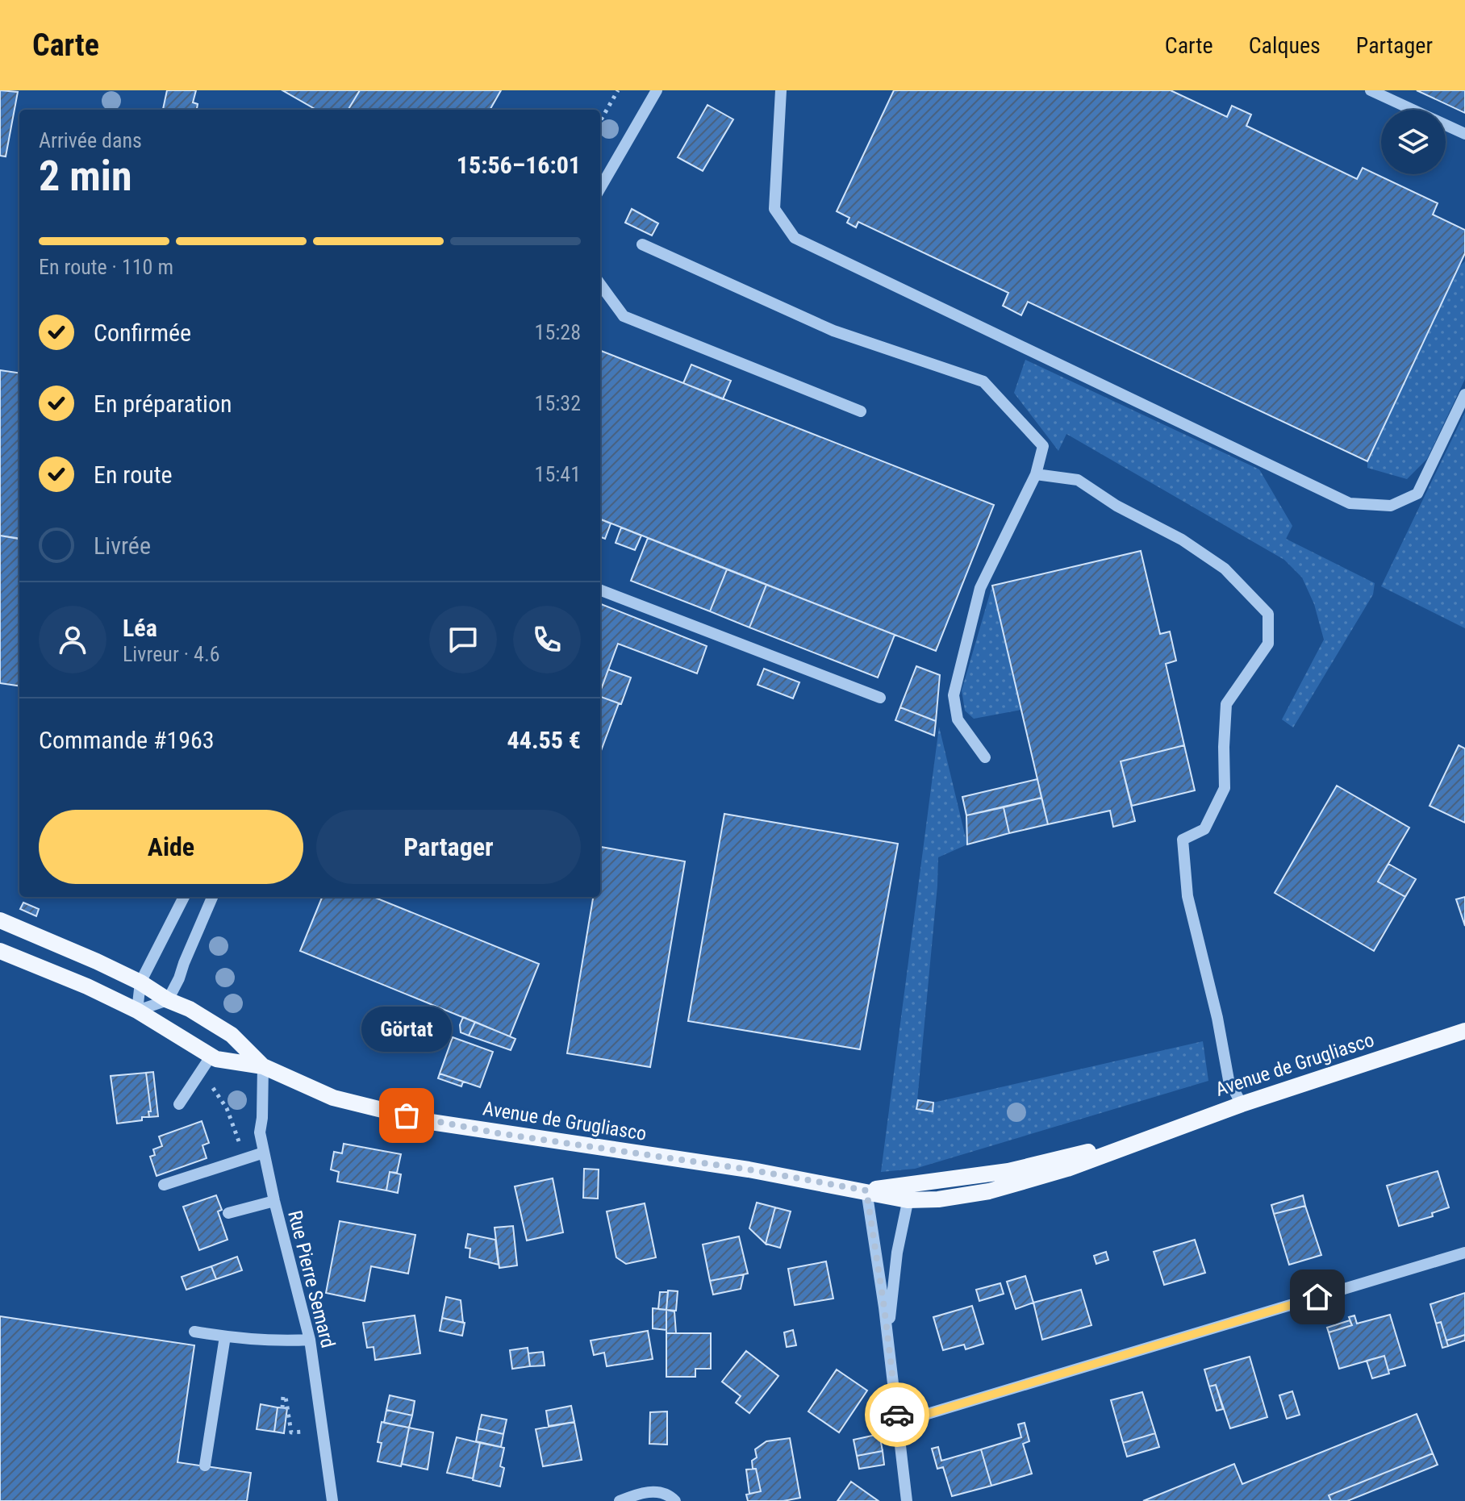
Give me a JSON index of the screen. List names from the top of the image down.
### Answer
{
  "streets": {
    "main road": ["Avenue de Grugliasco"],
    "street": ["Rue Pierre Semard"]
  },
  "crossings": [
    ["Avenue de Grugliasco", "Rue Pierre Semard"]
  ],
  "places": ["Görtat"],
  "page": {
    "header": "Carte",
    "nav": ["Carte", "Calques", "Partager"],
    "heading": ["2 min", "Arrivée dans", "15:56–16:01"],
    "panel": [
      "Léa",
      "Livreur · 4.6",
      "Commande #1963",
      "44.55 €"
    ],
    "bar": "En route · 110 m",
    "list": [
      ["Confirmée", "15:28"],
      ["En préparation", "15:32"],
      ["En route", "15:41"],
      "Livrée"
    ],
    "buttons": ["Aide", "Partager"],
    "bubble": "Görtat"
  }
}
